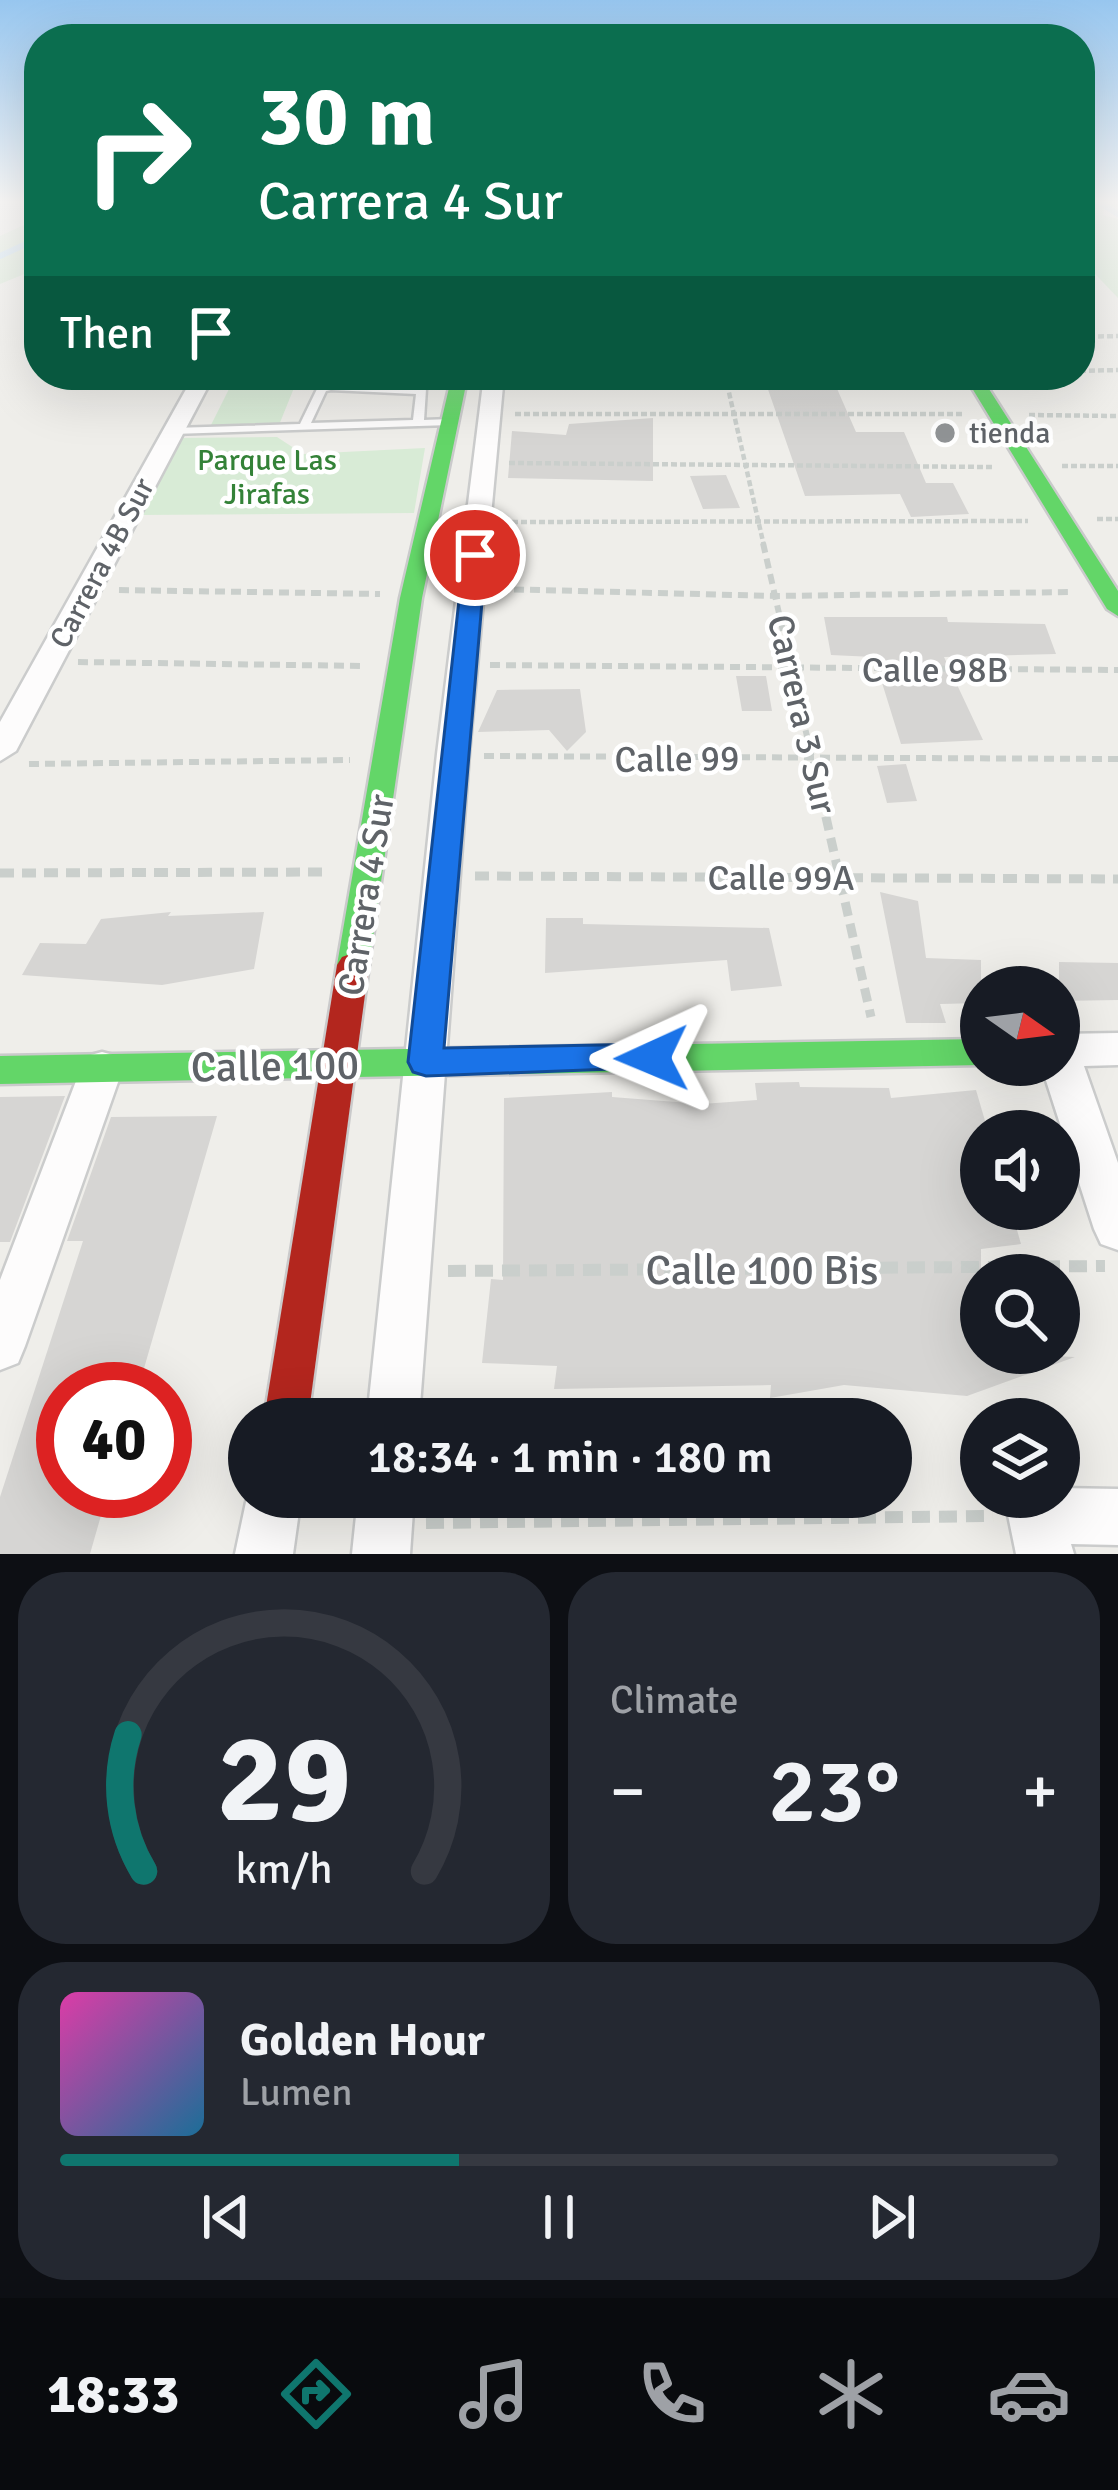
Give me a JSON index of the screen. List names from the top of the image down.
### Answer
{
  "streets": {
    "street": ["Carrera 4B Sur", "Carrera 4 Sur", "Calle 100"],
    "path": [
      "Calle 98B",
      "Carrera 3 Sur",
      "Calle 99",
      "Calle 99A",
      "Calle 100 Bis"
    ]
  },
  "crossings": [
    ["Calle 98B", "Carrera 3 Sur"],
    ["Calle 98B", "Carrera 4 Sur"],
    ["Carrera 3 Sur", "Calle 99"],
    ["Carrera 3 Sur", "Calle 99A"],
    ["Carrera 3 Sur", "Calle 100"],
    ["Calle 99", "Carrera 4 Sur"],
    ["Calle 99A", "Carrera 4 Sur"],
    ["Carrera 4 Sur", "Calle 100"],
    ["Carrera 4 Sur", "Calle 100 Bis"]
  ],
  "parks": ["Parque Las Jirafas"],
  "places": ["tienda"],
  "north": "right",
  "page": {
    "turn": ["30 m", "Carrera 4 Sur"],
    "then": "Then",
    "limit": "40",
    "trip": "18:34 · 1 min · 180 m",
    "tile": "Climate",
    "heat": ["−", "23°", "+"],
    "song": ["Golden Hour", "Lumen"],
    "tabs": "18:33",
    "gauge": ["29", "km/h"]
  }
}
